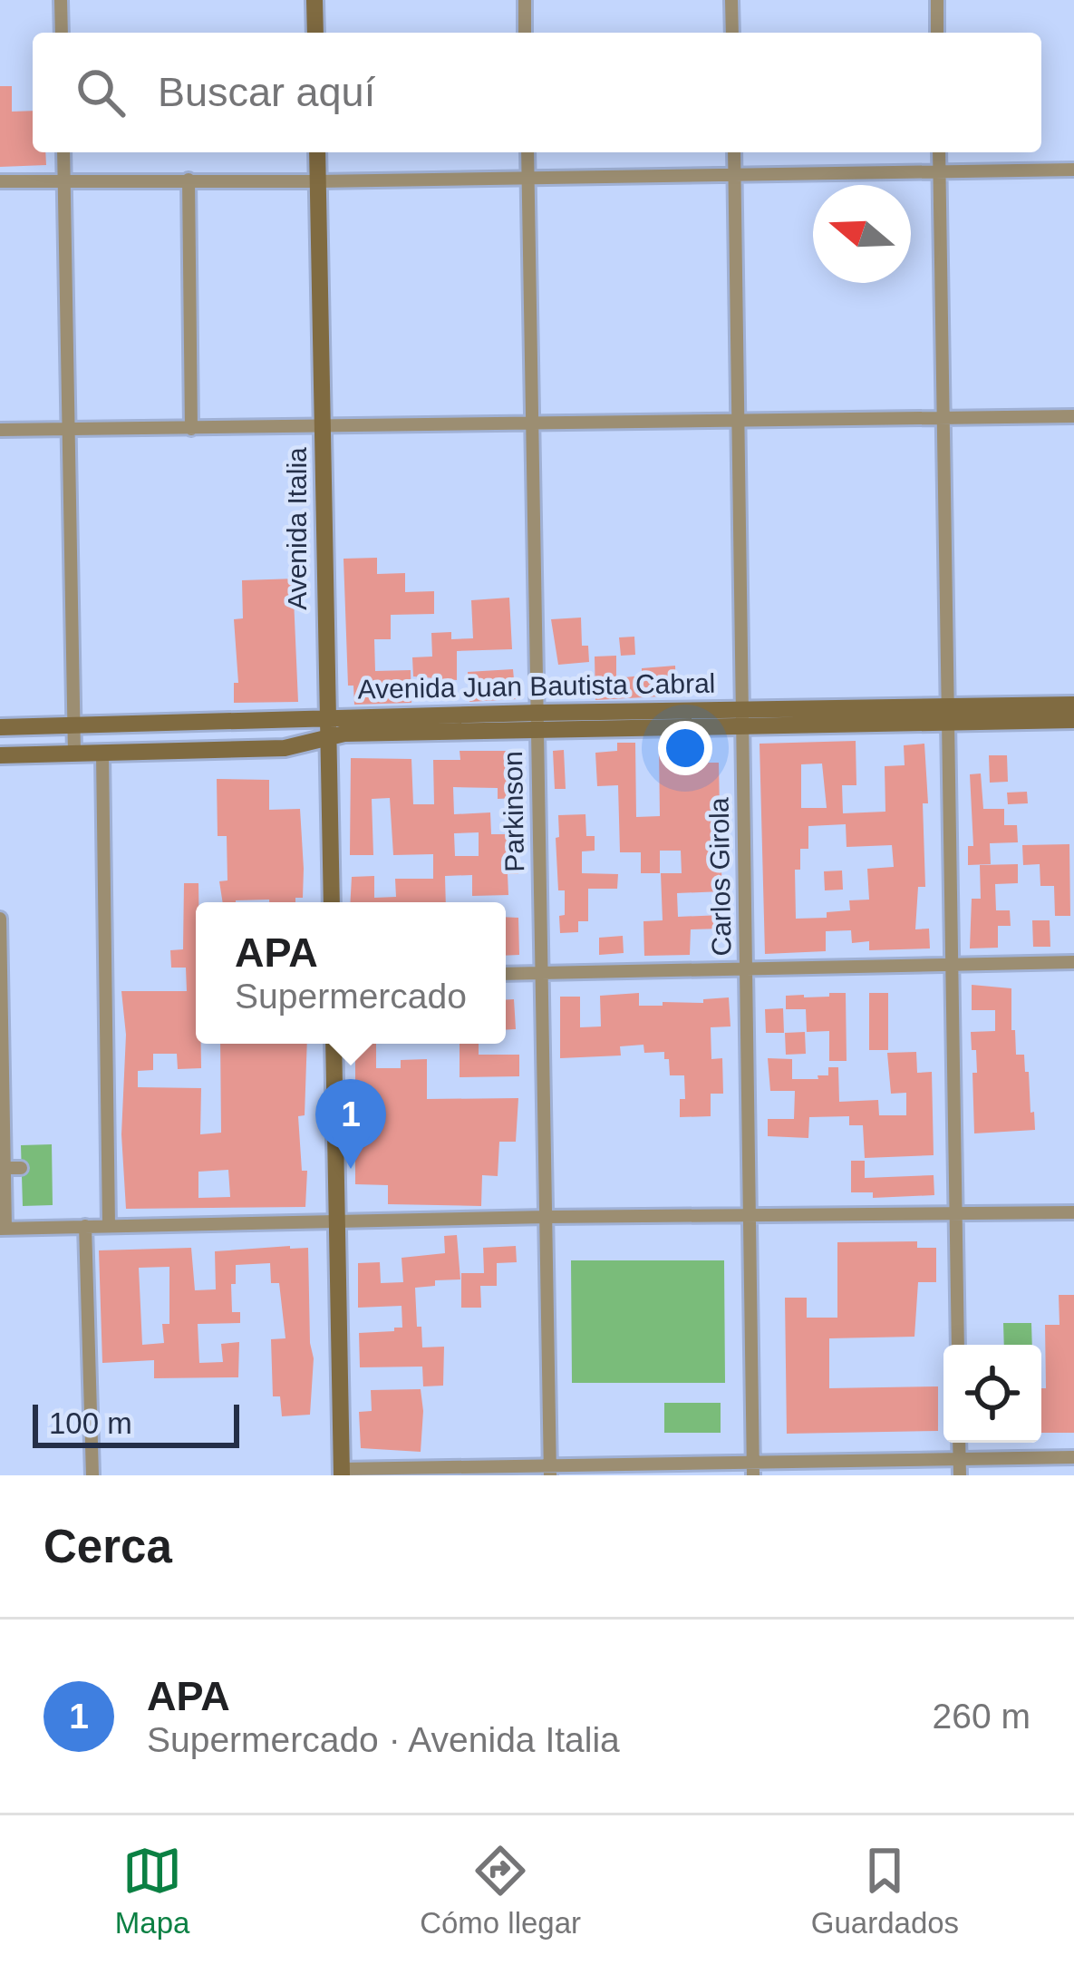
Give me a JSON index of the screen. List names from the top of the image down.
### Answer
{
  "streets": {
    "main road": ["Avenida Italia", "Avenida Juan Bautista Cabral"],
    "street": ["Parkinson", "Carlos Girola"]
  },
  "crossings": [
    ["Avenida Italia", "Avenida Juan Bautista Cabral"],
    ["Avenida Juan Bautista Cabral", "Parkinson"],
    ["Avenida Juan Bautista Cabral", "Carlos Girola"]
  ],
  "scale_bar": "100 m",
  "north": "left",
  "page": {
    "search": "Buscar aquí",
    "popup": ["APA", "Supermercado"],
    "pins": "1",
    "scale": "100 m",
    "heading": "Cerca",
    "list": [
      {
        "mark": "1",
        "name": "APA",
        "note": "Supermercado · Avenida Italia",
        "value": "260 m"
      }
    ],
    "nav": ["Mapa", "Cómo llegar", "Guardados"]
  }
}
